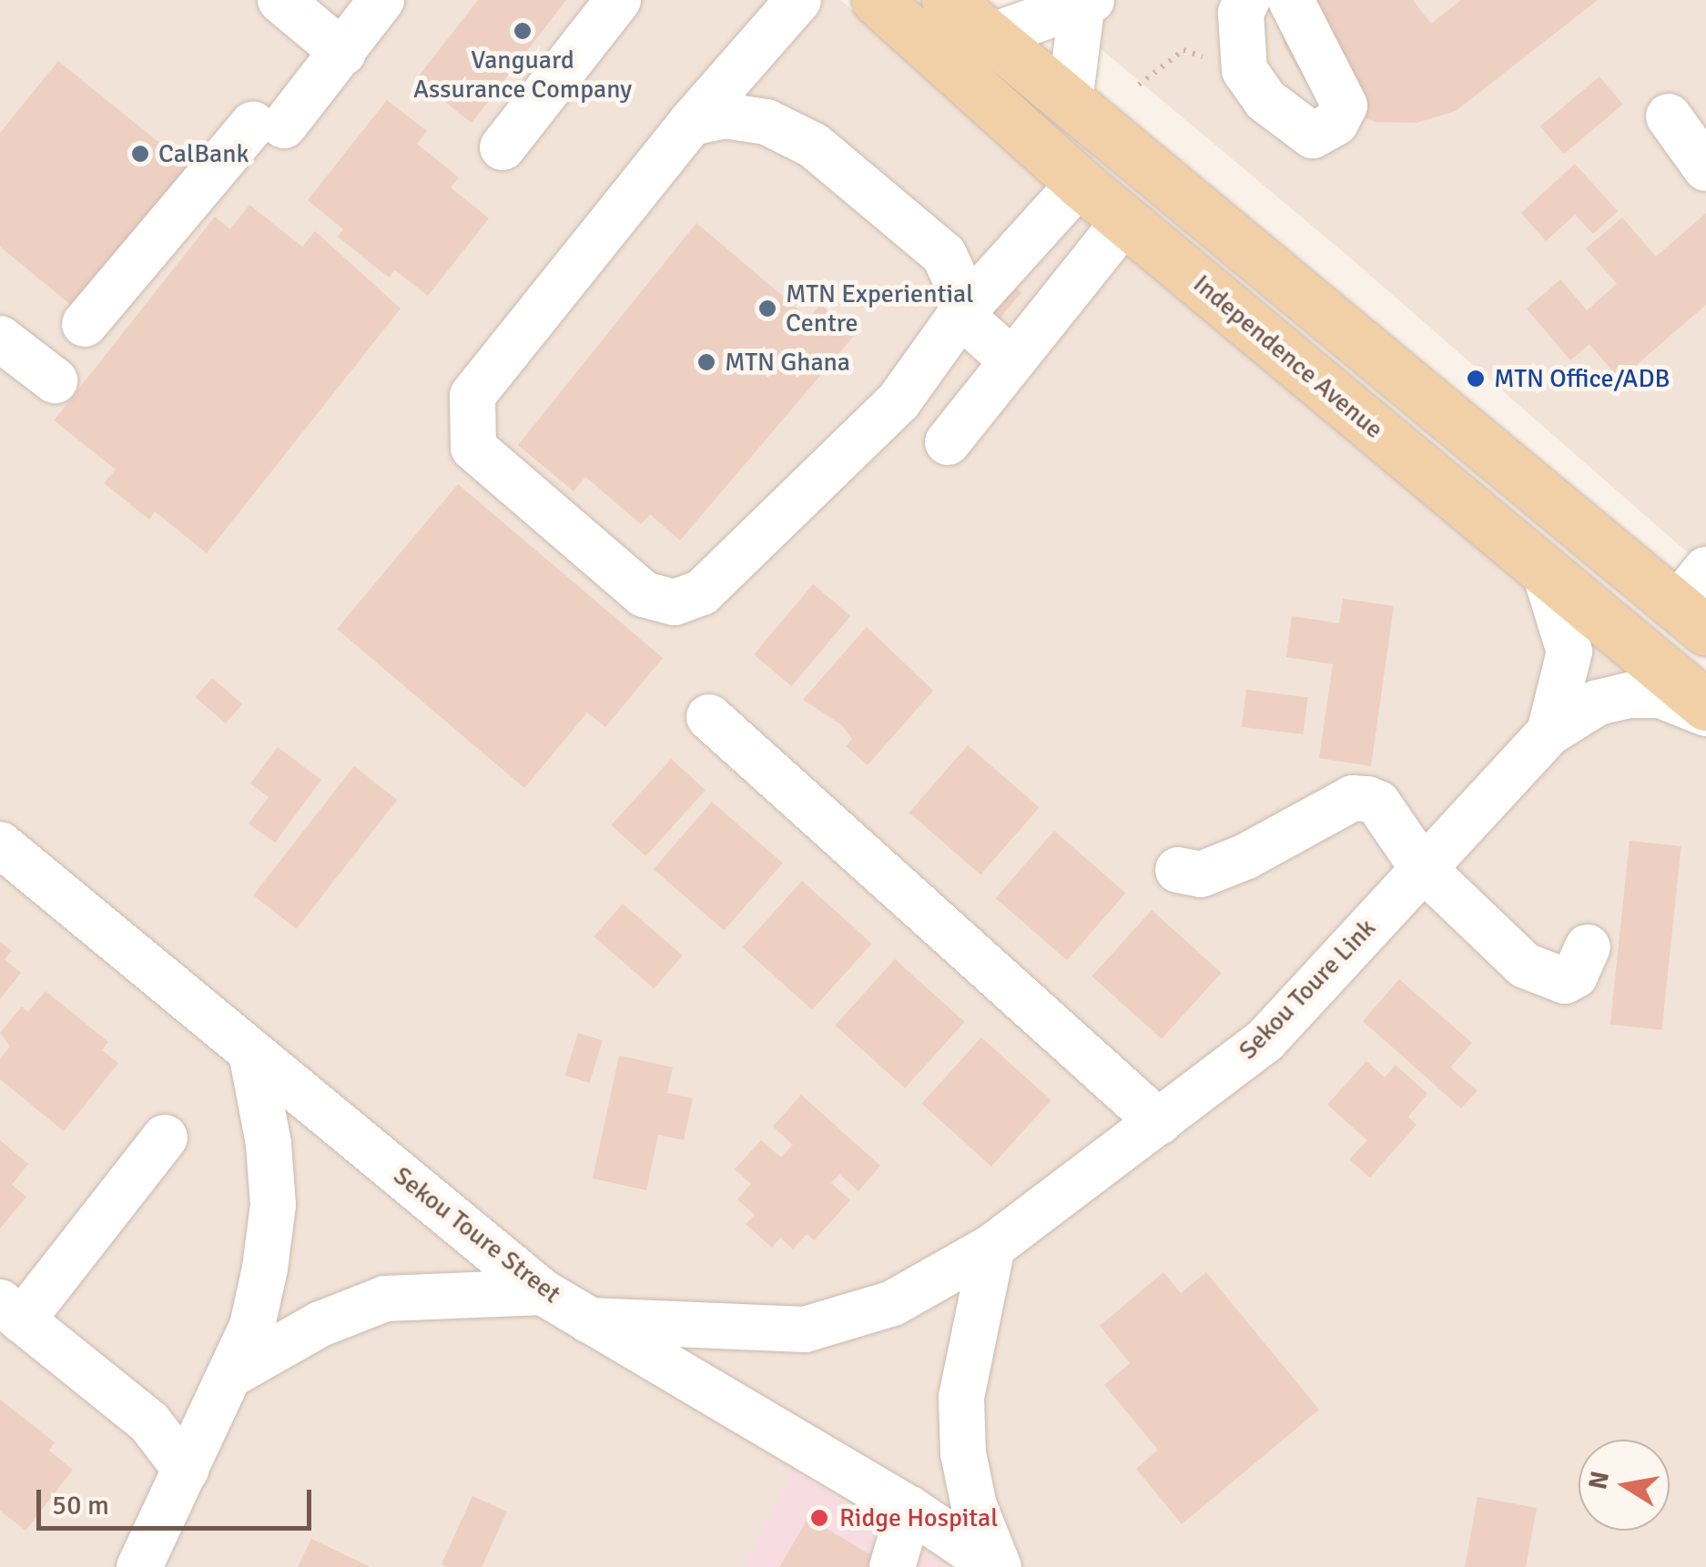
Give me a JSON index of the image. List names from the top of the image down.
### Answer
{
  "streets": {
    "main road": ["Independence Avenue"],
    "street": ["Sekou Toure Link", "Sekou Toure Street"]
  },
  "crossings": [
    ["Independence Avenue", "Sekou Toure Link"],
    ["Sekou Toure Link", "Sekou Toure Street"]
  ],
  "places": [
    "Vanguard Assurance Company",
    "CalBank",
    "MTN Experiential Centre",
    "MTN Ghana",
    "MTN Office/ADB",
    "Ridge Hospital"
  ],
  "scale_bar": "50 m",
  "north": "left"
}
